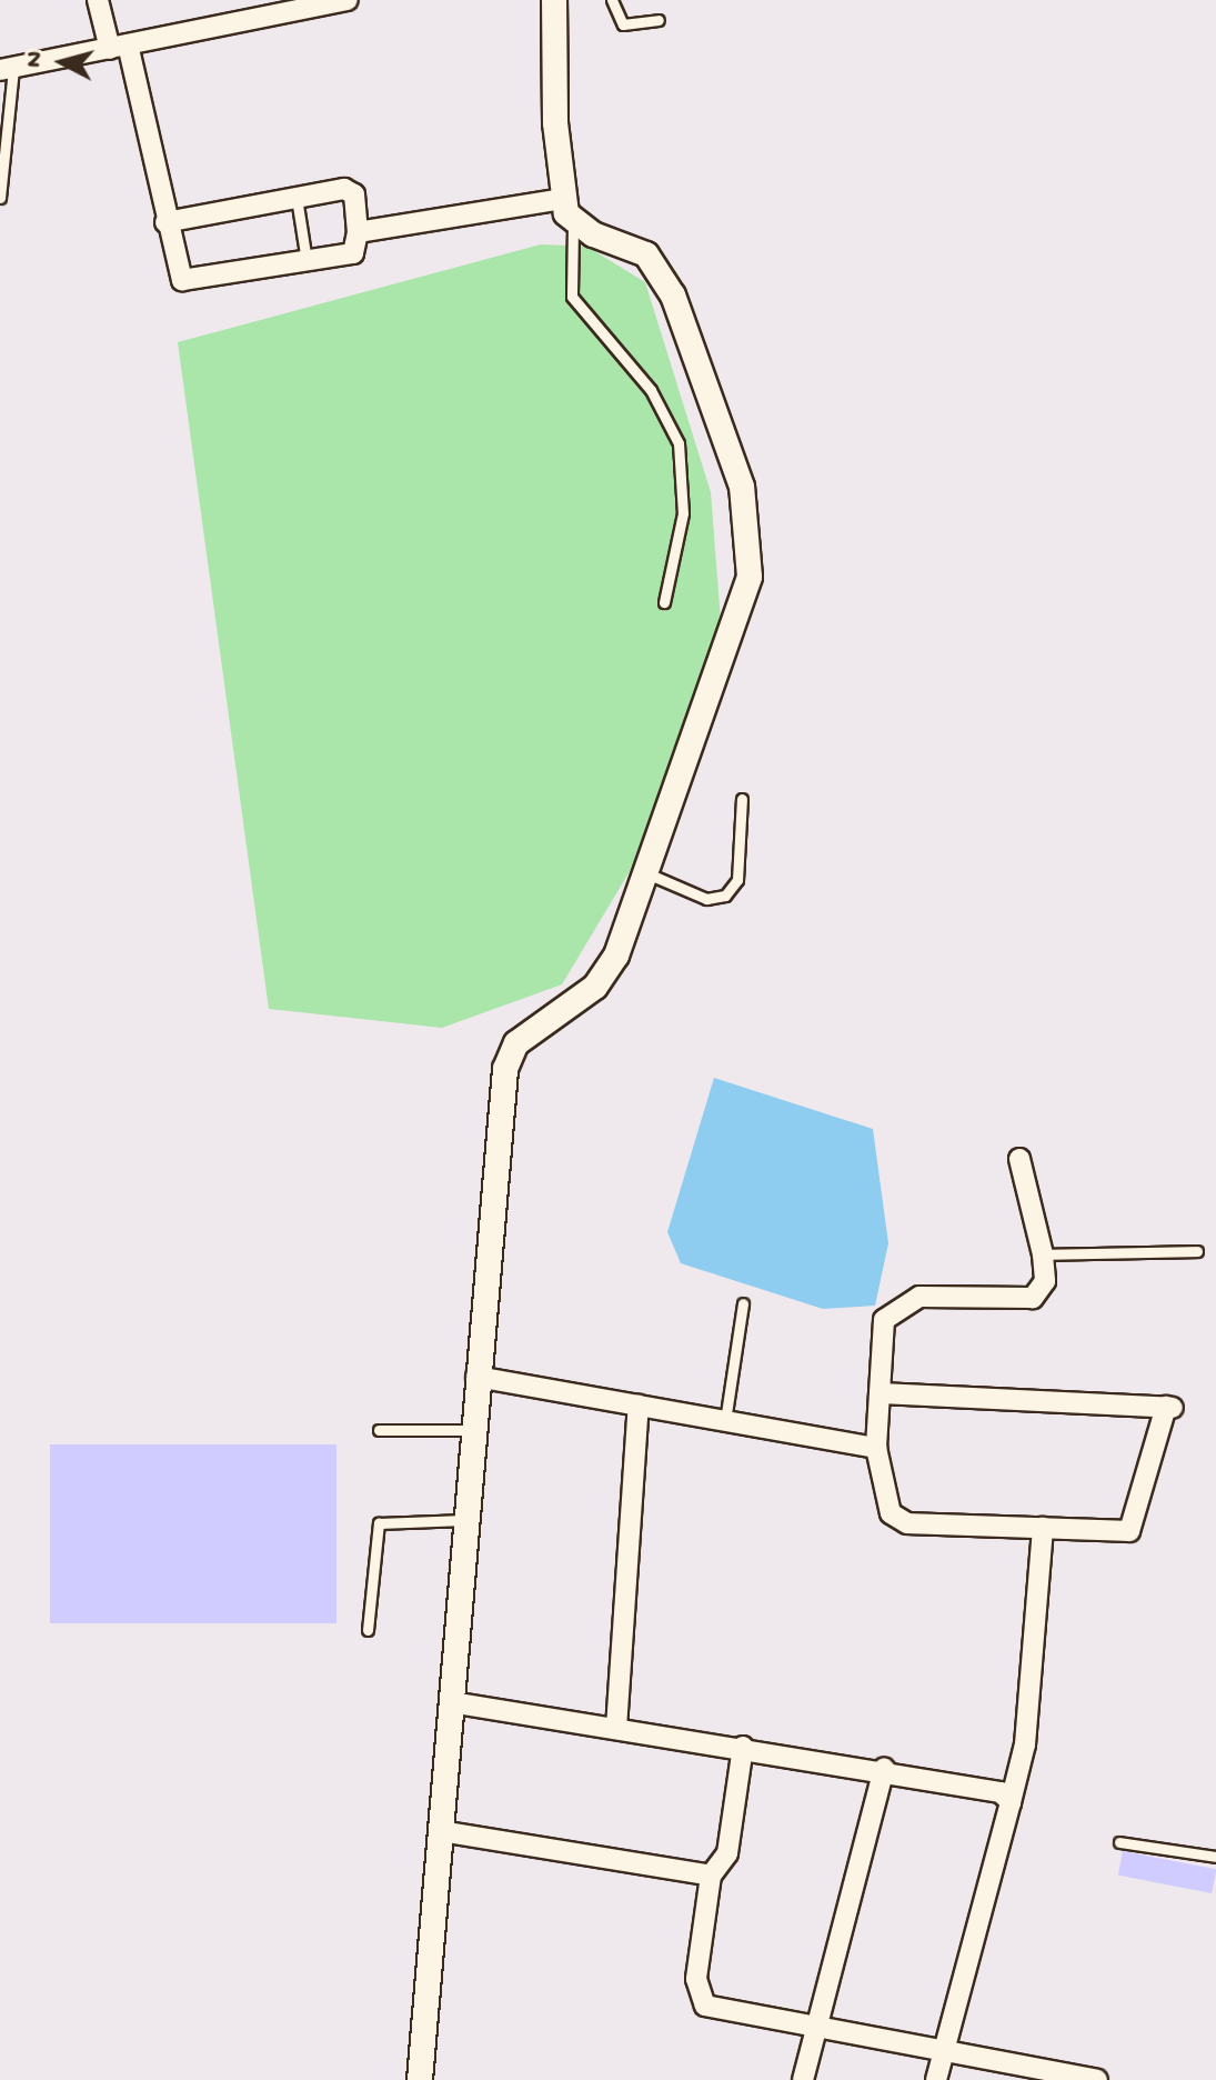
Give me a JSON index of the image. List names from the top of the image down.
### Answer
{
  "north": "left"
}
